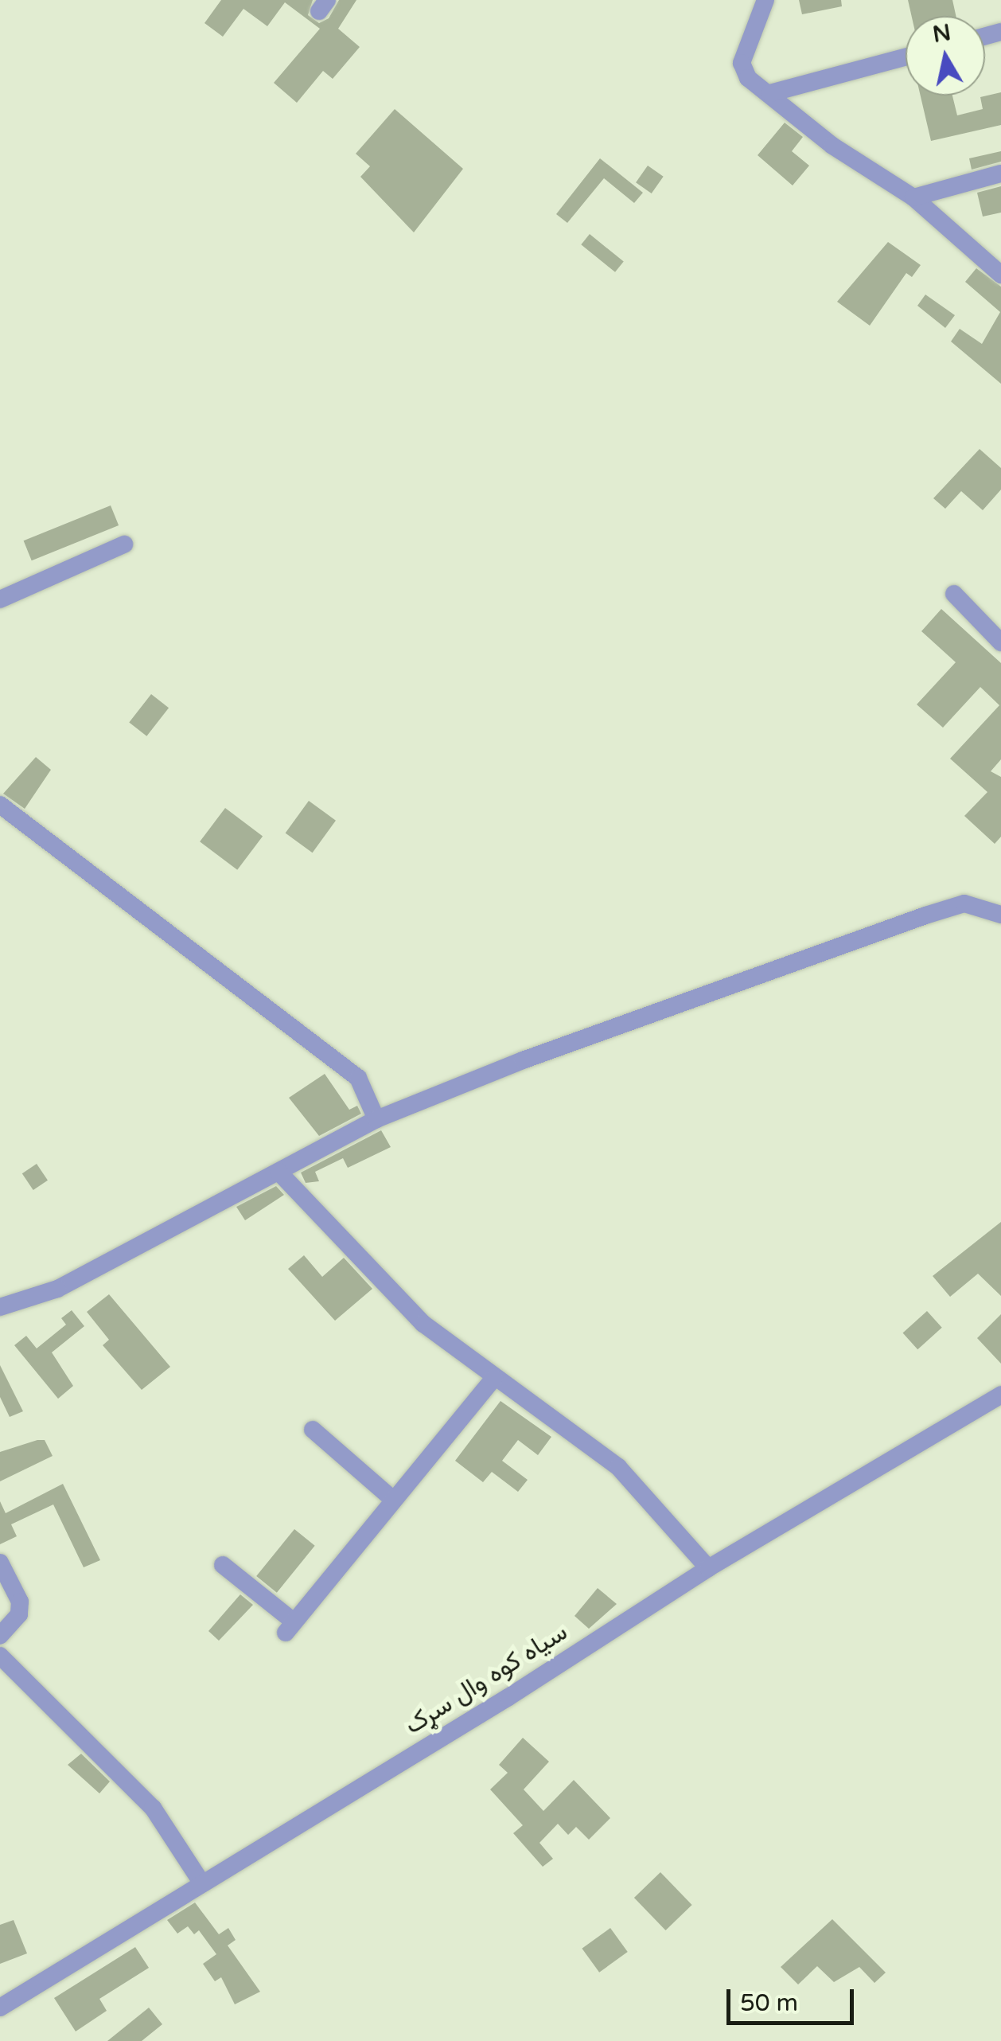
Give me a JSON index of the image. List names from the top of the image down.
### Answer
{
  "streets": {
    "street": ["سیاه کوه وال سړک"]
  },
  "scale_bar": "50 m",
  "north": "top"
}
